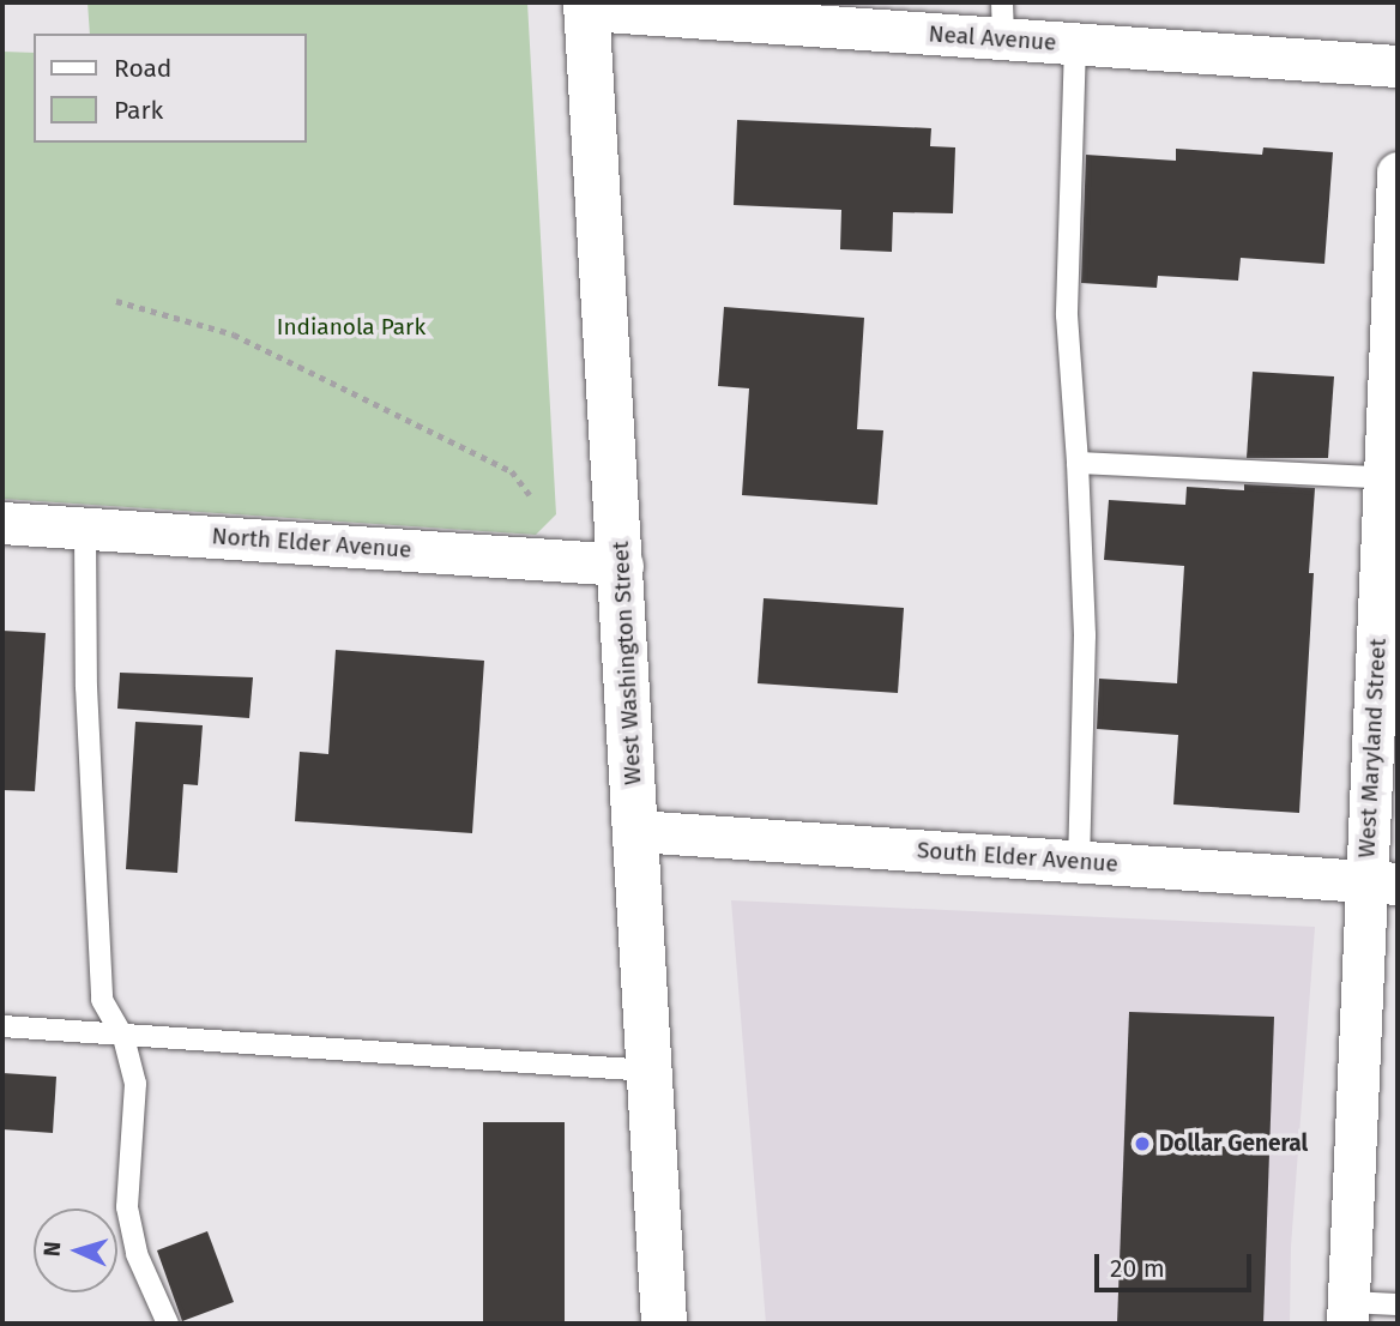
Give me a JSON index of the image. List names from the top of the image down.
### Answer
{
  "streets": {
    "main road": ["West Washington Street"],
    "street": [
      "Neal Avenue",
      "North Elder Avenue",
      "West Maryland Street",
      "South Elder Avenue"
    ]
  },
  "crossings": [
    ["Neal Avenue", "West Washington Street"],
    ["North Elder Avenue", "West Washington Street"],
    ["West Washington Street", "South Elder Avenue"],
    ["West Maryland Street", "South Elder Avenue"]
  ],
  "parks": ["Indianola Park"],
  "places": ["Dollar General"],
  "legend": ["Road", "Park"],
  "scale_bar": "20 m",
  "north": "left"
}
